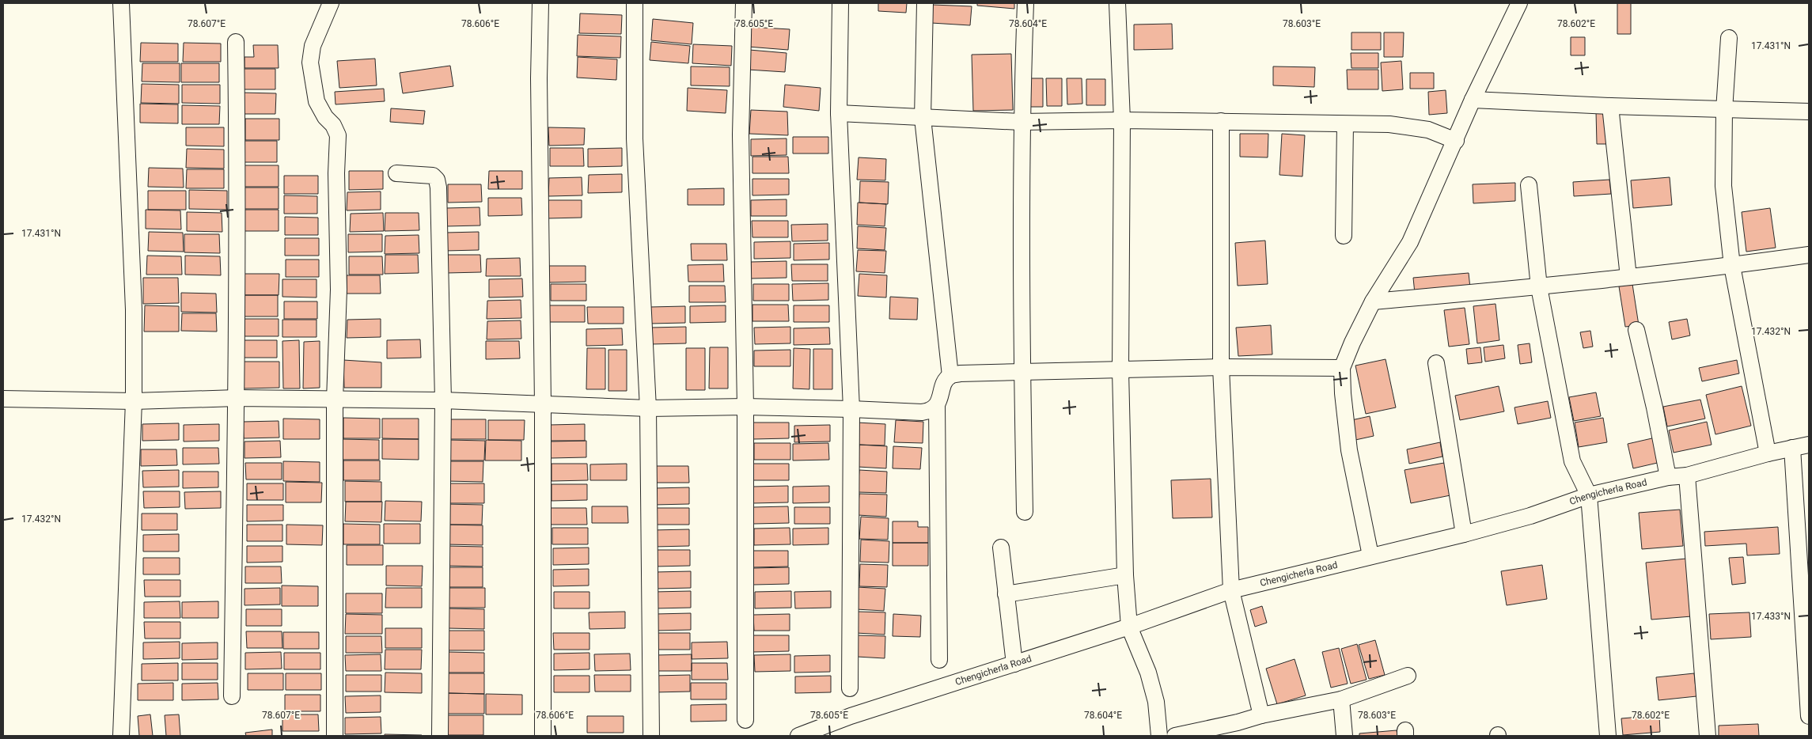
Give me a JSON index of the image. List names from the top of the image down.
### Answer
{
  "streets": {
    "street": ["Chengicherla Road"]
  },
  "coordinates": [
    "78.607°E",
    "78.606°E",
    "78.605°E",
    "78.604°E",
    "78.603°E",
    "78.602°E",
    "17.431°N",
    "17.432°N",
    "17.433°N"
  ]
}
